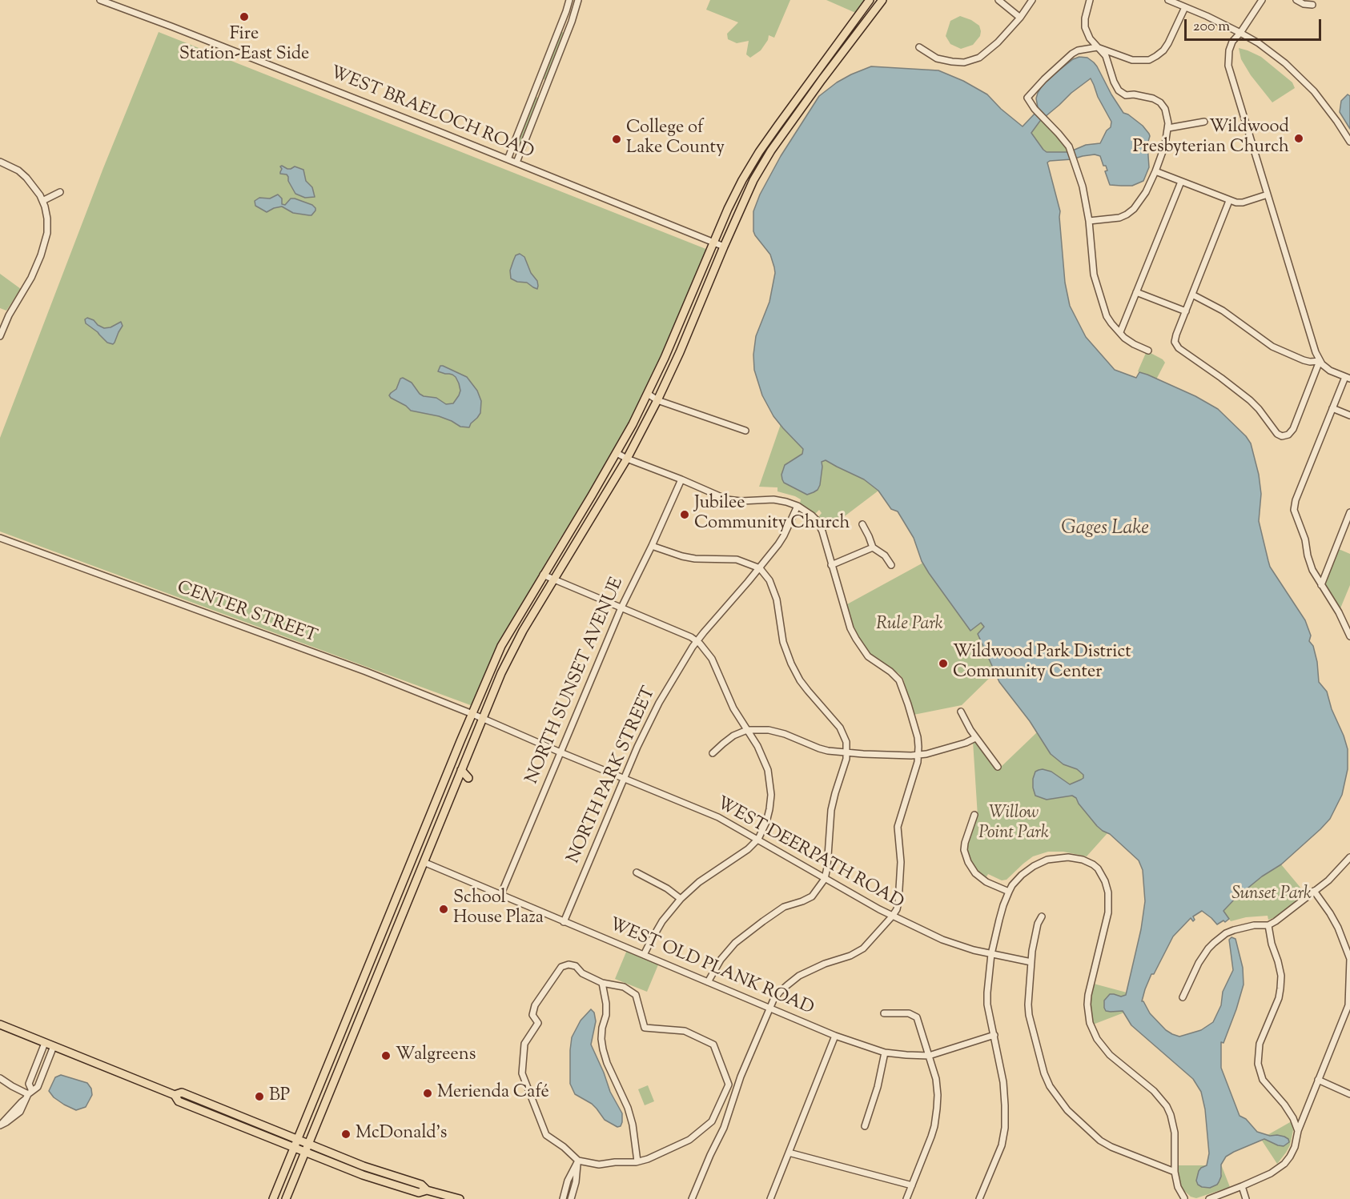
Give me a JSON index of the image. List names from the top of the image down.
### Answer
{
  "streets": {
    "street": [
      "WEST BRAELOCH ROAD",
      "CENTER STREET",
      "NORTH SUNSET AVENUE",
      "NORTH PARK STREET",
      "WEST DEERPATH ROAD",
      "WEST OLD PLANK ROAD"
    ]
  },
  "crossings": [
    ["CENTER STREET", "WEST DEERPATH ROAD"],
    ["NORTH SUNSET AVENUE", "WEST DEERPATH ROAD"],
    ["NORTH SUNSET AVENUE", "WEST OLD PLANK ROAD"],
    ["NORTH PARK STREET", "WEST DEERPATH ROAD"],
    ["NORTH PARK STREET", "WEST OLD PLANK ROAD"]
  ],
  "water": ["Gages Lake"],
  "parks": ["Rule Park", "Willow Point Park", "Sunset Park"],
  "places": [
    "Fire Station-East Side",
    "Wildwood Presbyterian Church",
    "College of Lake County",
    "Jubilee Community Church",
    "Wildwood Park District Community Center",
    "School House Plaza",
    "Walgreens",
    "Merienda Café",
    "BP",
    "McDonald's"
  ],
  "scale_bar": "200 m"
}
